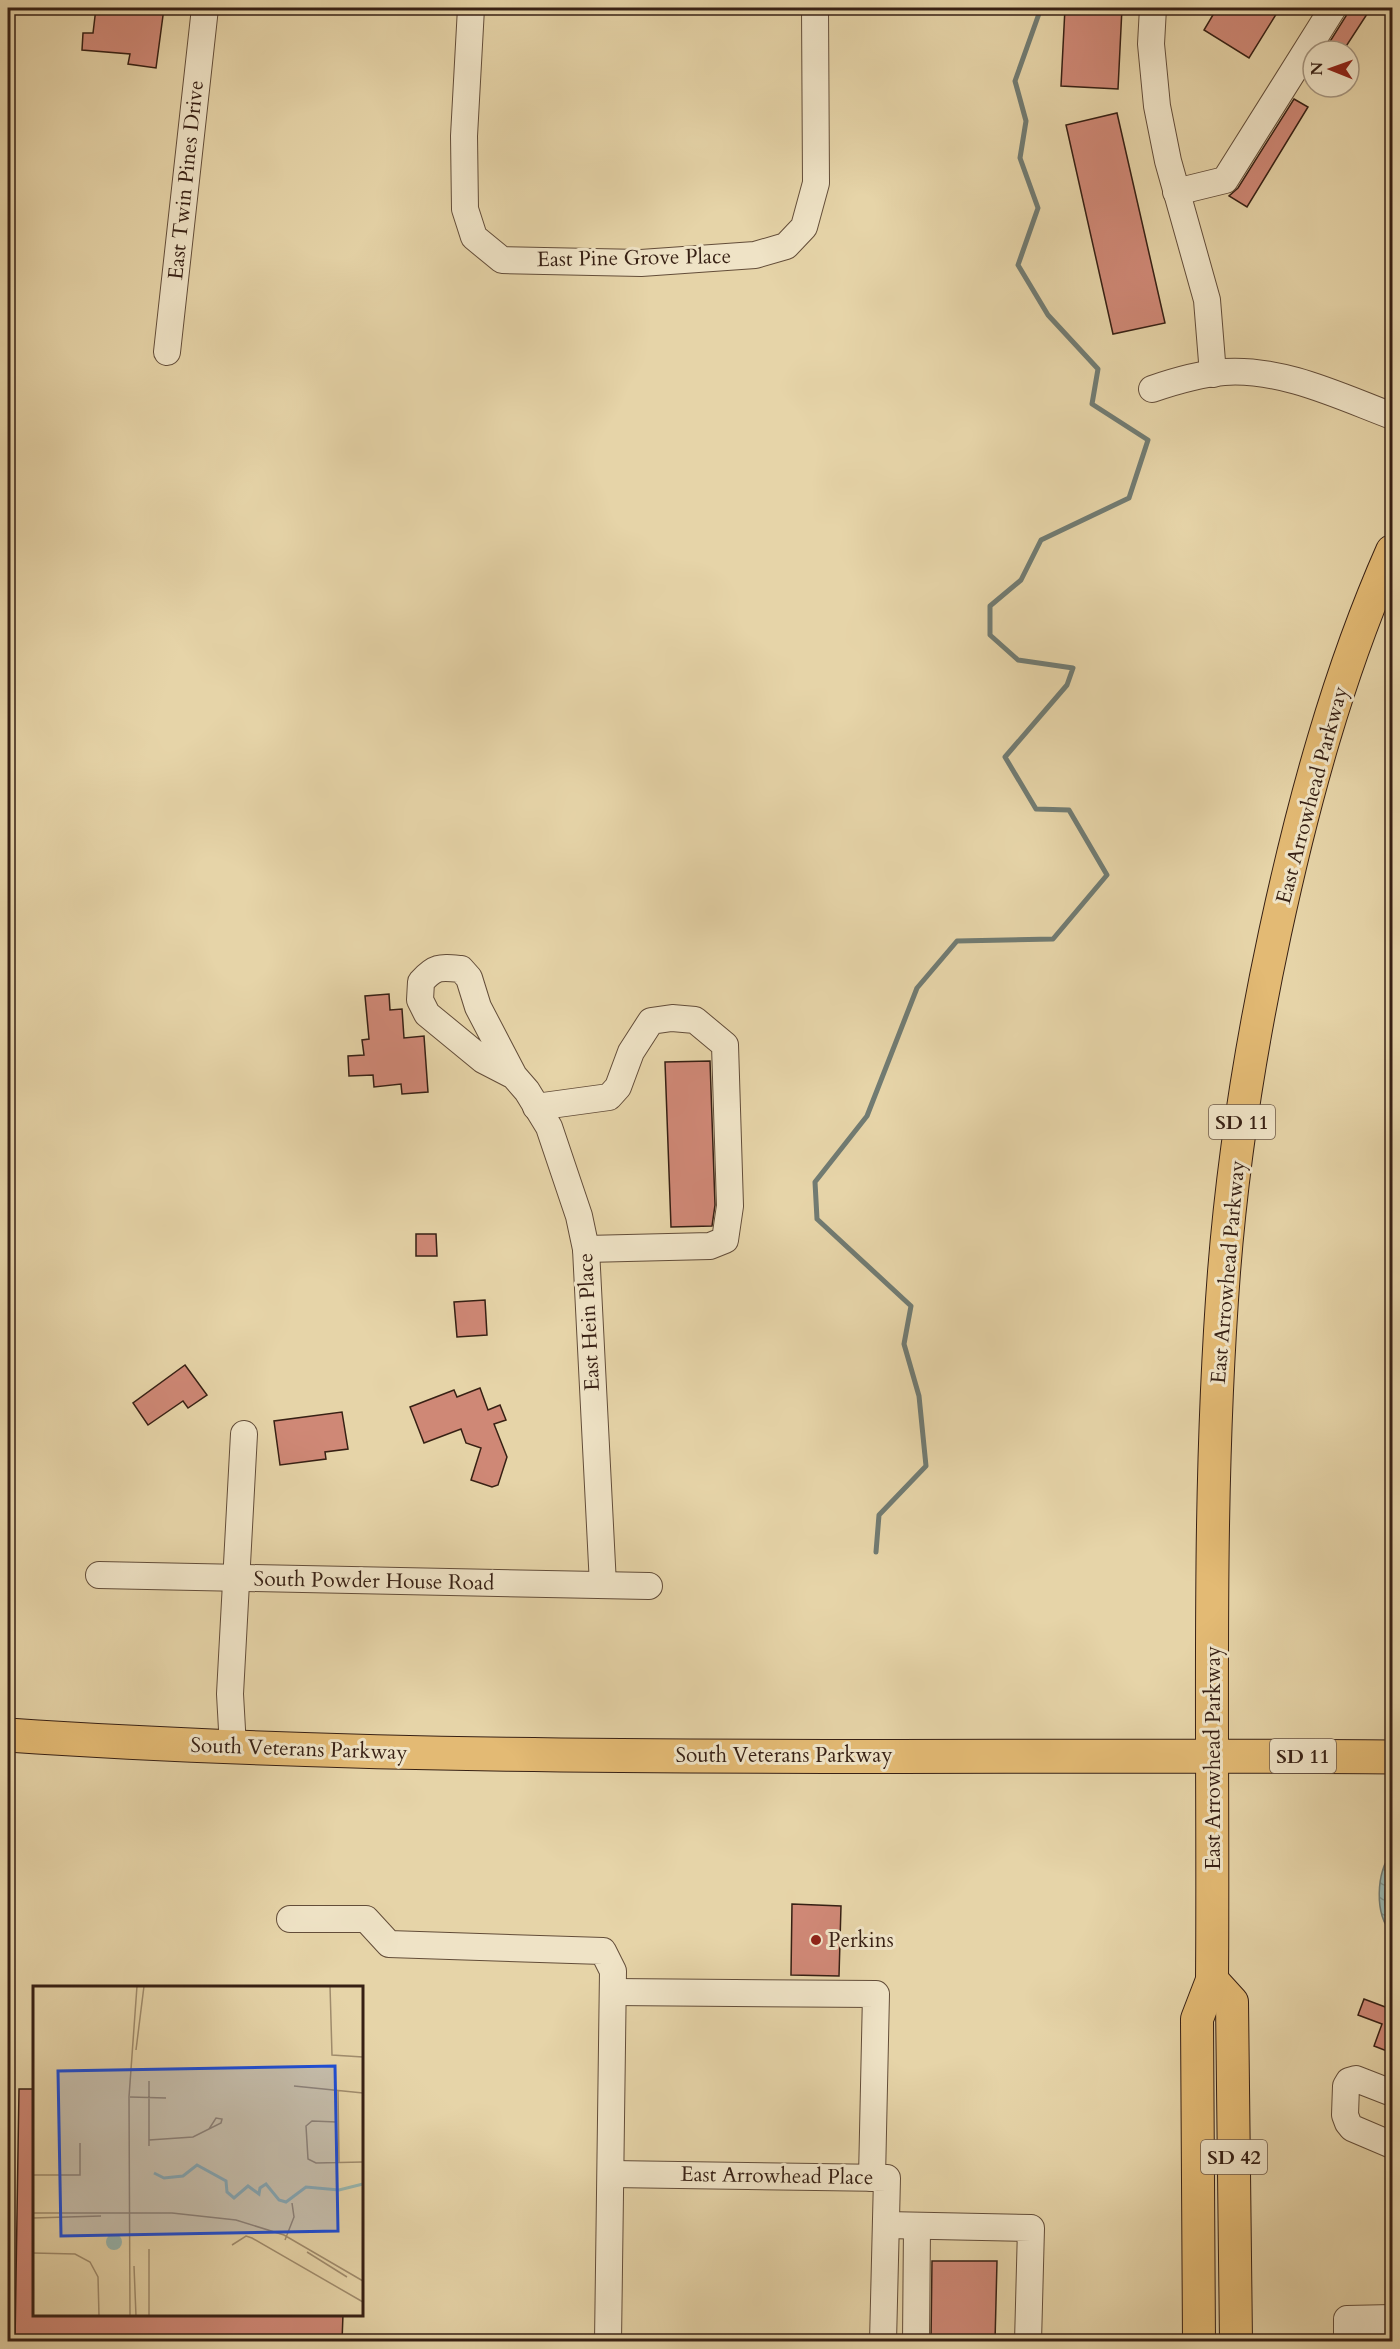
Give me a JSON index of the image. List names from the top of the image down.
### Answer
{
  "streets": {
    "highway": ["SD 11", "South Veterans Parkway"],
    "main road": ["East Arrowhead Parkway", "SD 42"],
    "street": [
      "East Twin Pines Drive",
      "East Pine Grove Place",
      "East Hein Place",
      "South Powder House Road",
      "East Arrowhead Place"
    ]
  },
  "crossings": [
    ["East Arrowhead Parkway", "South Veterans Parkway"],
    ["East Arrowhead Parkway", "SD 42"],
    ["East Hein Place", "South Powder House Road"]
  ],
  "places": ["Perkins"],
  "north": "left"
}
